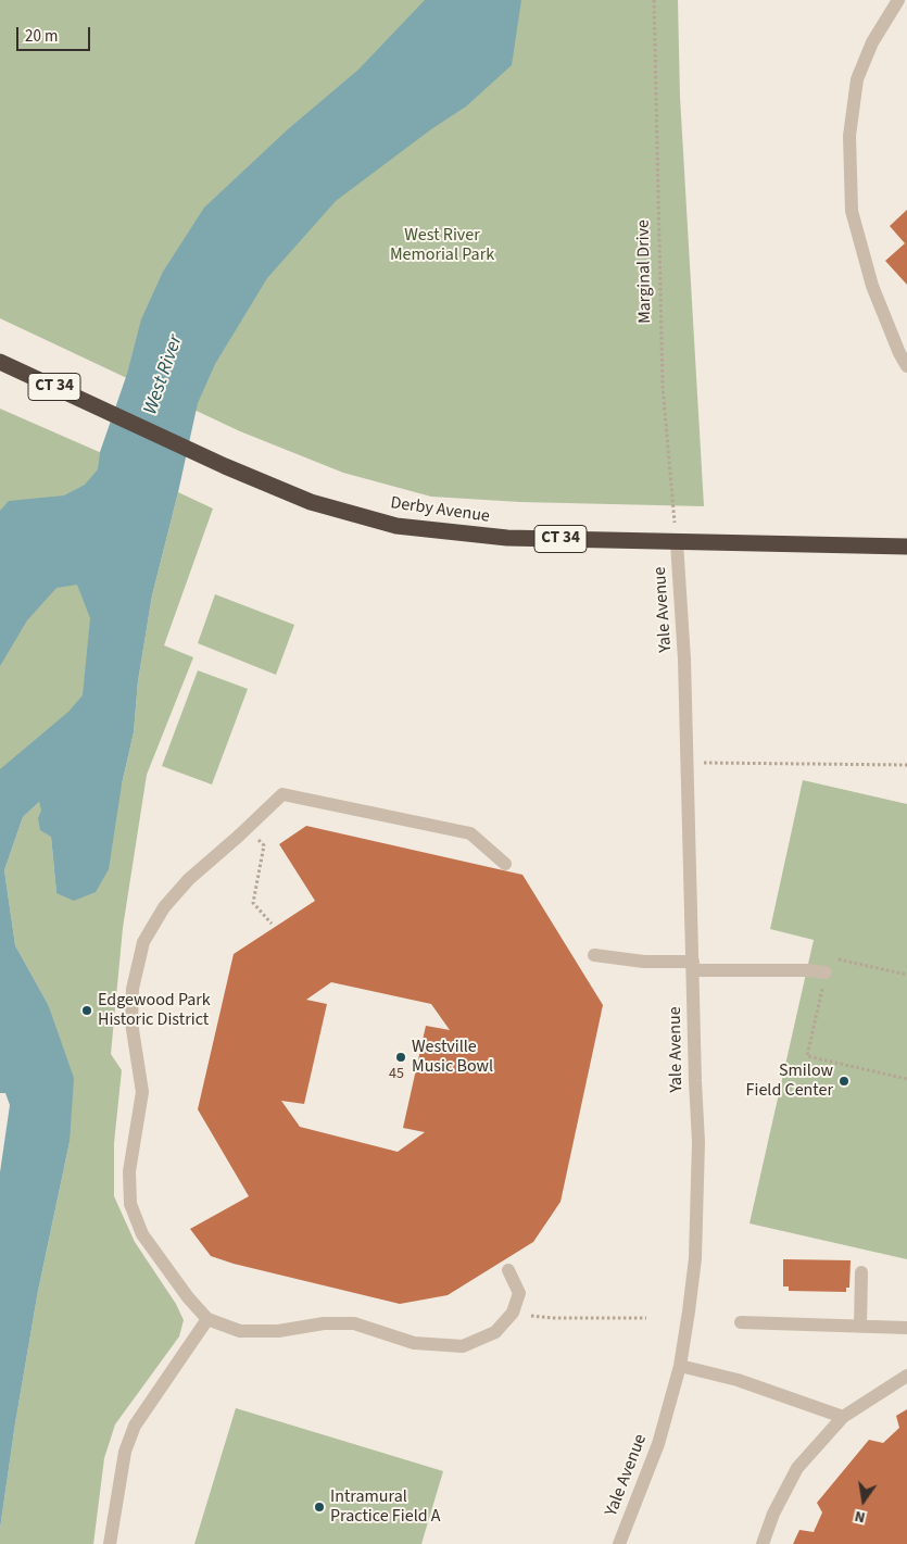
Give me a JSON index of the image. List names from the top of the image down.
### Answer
{
  "streets": {
    "highway": ["CT 34", "Derby Avenue"],
    "street": ["Yale Avenue"],
    "path": ["Marginal Drive"]
  },
  "crossings": [
    ["Marginal Drive", "Derby Avenue"],
    ["Marginal Drive", "Yale Avenue"],
    ["Derby Avenue", "Yale Avenue"]
  ],
  "water": ["West River"],
  "parks": ["West River Memorial Park"],
  "places": [
    "Edgewood Park Historic District",
    "Westville Music Bowl",
    "Smilow Field Center",
    "Intramural Practice Field A"
  ],
  "house_numbers": ["45"],
  "scale_bar": "20 m",
  "north": "bottom"
}
